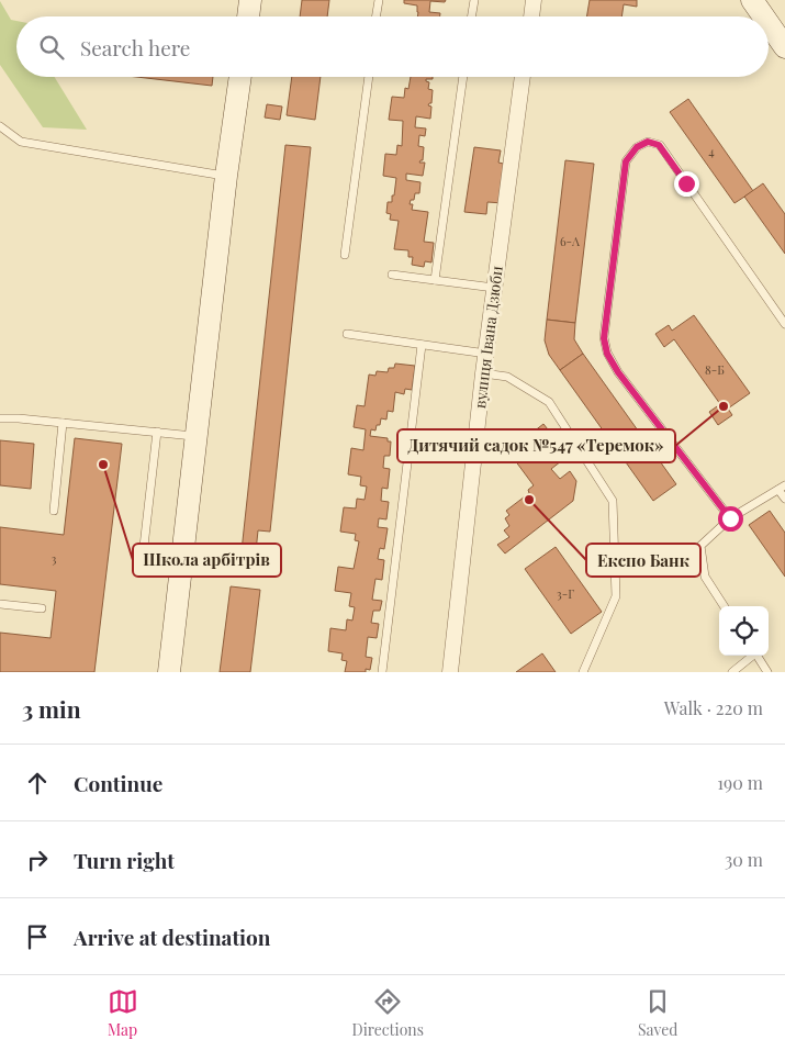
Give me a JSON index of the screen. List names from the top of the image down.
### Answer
{
  "streets": {
    "street": ["вулиця Івана Дзюби"]
  },
  "places": ["Дитячий садок №547 «Теремок»", "Школа арбітрів", "Експо Банк"],
  "house_numbers": [
    "4",
    "6-А",
    "8-Б",
    "3",
    "3-Г"
  ],
  "page": {
    "search": "Search here",
    "heading": ["3 min", "Walk · 220 m"],
    "list": [
      ["Continue", "190 m"],
      ["Turn right", "30 m"],
      "Arrive at destination"
    ],
    "nav": ["Map", "Directions", "Saved"]
  }
}
